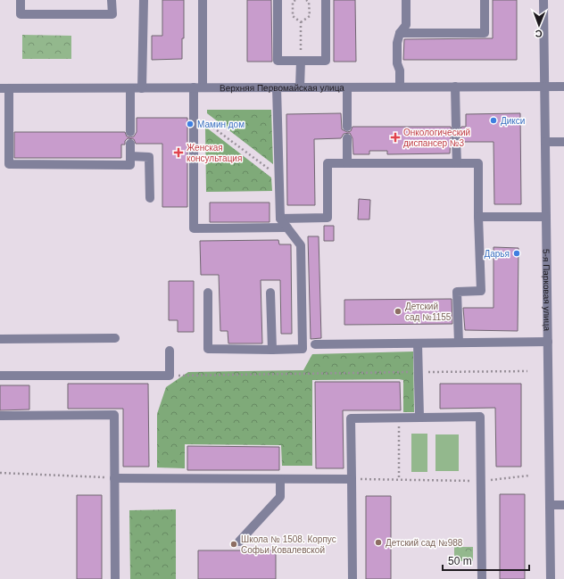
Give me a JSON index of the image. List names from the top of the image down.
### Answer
{
  "streets": {
    "street": ["Верхняя Первомайская улица", "5-я Парковая улица"]
  },
  "crossings": [
    ["Верхняя Первомайская улица", "5-я Парковая улица"]
  ],
  "places": {
    "other": [
      "Дикси",
      "Мамин дом",
      "Дарья",
      "Детский сад №1155",
      "Детский сад №988",
      "Школа № 1508. Корпус Софьи Ковалевской"
    ],
    "health": ["Онкологический диспансер №3", "Женская консультация"]
  },
  "scale_bar": "50 m",
  "north": "bottom"
}
